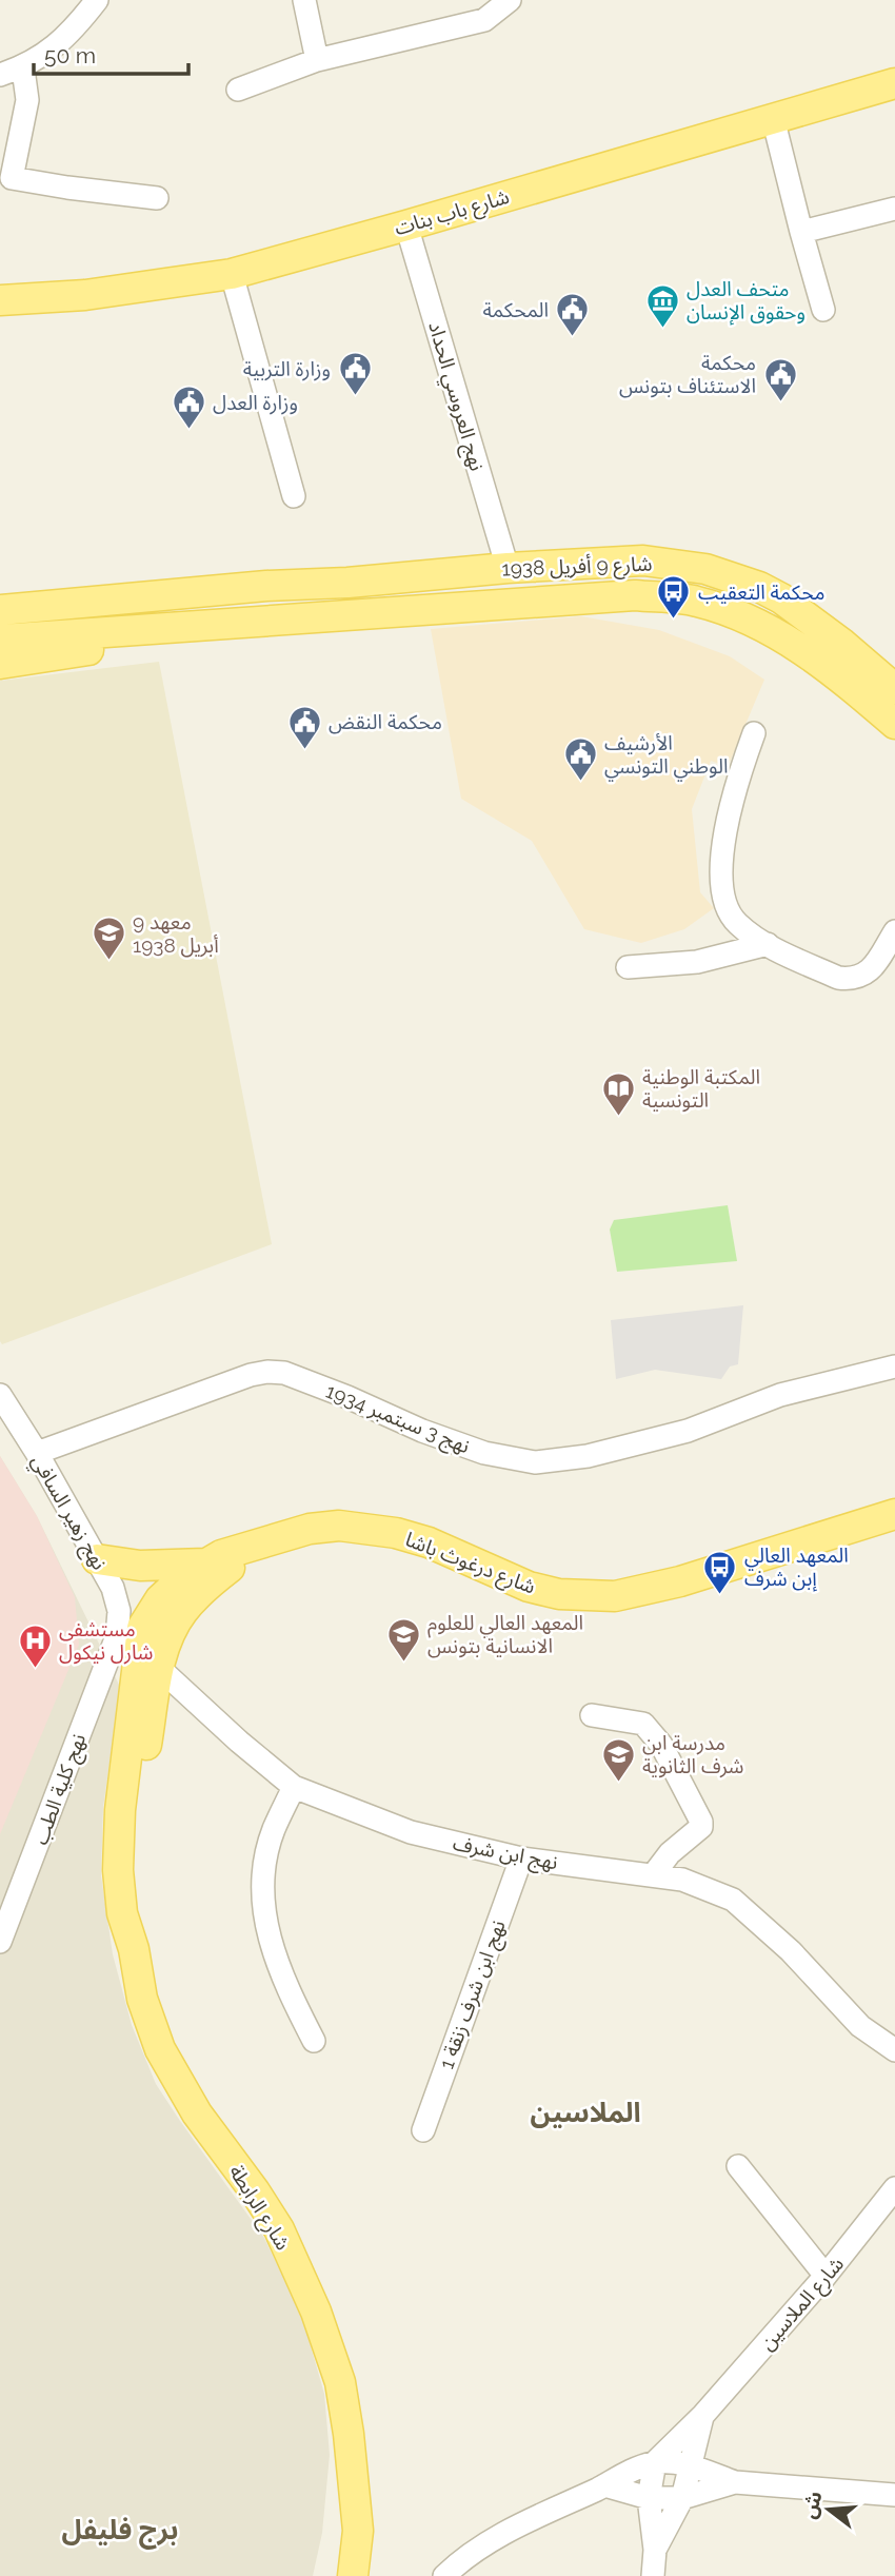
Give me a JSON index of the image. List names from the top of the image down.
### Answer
{
  "streets": {
    "main road": [
      "شارع باب بنات",
      "شارع 9 أفريل 1938",
      "شارع درغوث باشا",
      "شارع الرابطة"
    ],
    "street": [
      "نهج العروسي الحداد",
      "نهج 3 سبتمبر 1934",
      "نهج زهير السافي",
      "نهج كلية الطب",
      "نهج ابن شرف",
      "نهج ابن شرف زنقة 1",
      "شارع الملاسين"
    ]
  },
  "crossings": [
    ["شارع باب بنات", "نهج العروسي الحداد"],
    ["نهج العروسي الحداد", "شارع 9 أفريل 1938"],
    ["نهج 3 سبتمبر 1934", "نهج زهير السافي"],
    ["نهج زهير السافي", "شارع درغوث باشا"],
    ["نهج زهير السافي", "نهج كلية الطب"],
    ["نهج زهير السافي", "نهج ابن شرف"],
    ["نهج زهير السافي", "شارع الرابطة"],
    ["شارع درغوث باشا", "نهج كلية الطب"],
    ["شارع درغوث باشا", "نهج ابن شرف"],
    ["شارع درغوث باشا", "شارع الرابطة"],
    ["نهج كلية الطب", "نهج ابن شرف"],
    ["نهج كلية الطب", "شارع الرابطة"],
    ["نهج ابن شرف", "نهج ابن شرف زنقة 1"],
    ["نهج ابن شرف", "شارع الرابطة"]
  ],
  "districts": ["الملاسين", "برج فليفل"],
  "places": {
    "museum": ["متحف العدل وحقوق الإنسان"],
    "public building": [
      "المحكمة",
      "وزارة التربية",
      "محكمة الاستئناف بتونس",
      "وزارة العدل",
      "محكمة النقض",
      "الأرشيف الوطني التونسي"
    ],
    "bus stop": ["محكمة التعقيب", "المعهد العالي إبن شرف"],
    "school or university": ["معهد 9 أبريل 1938", "المعهد العالي للعلوم الانسانية بتونس", "مدرسة ابن شرف الثانوية"],
    "library": ["المكتبة الوطنية التونسية"],
    "hospital": ["مستشفى شارل نيكول"]
  },
  "scale_bar": "50 m",
  "north": "left"
}
